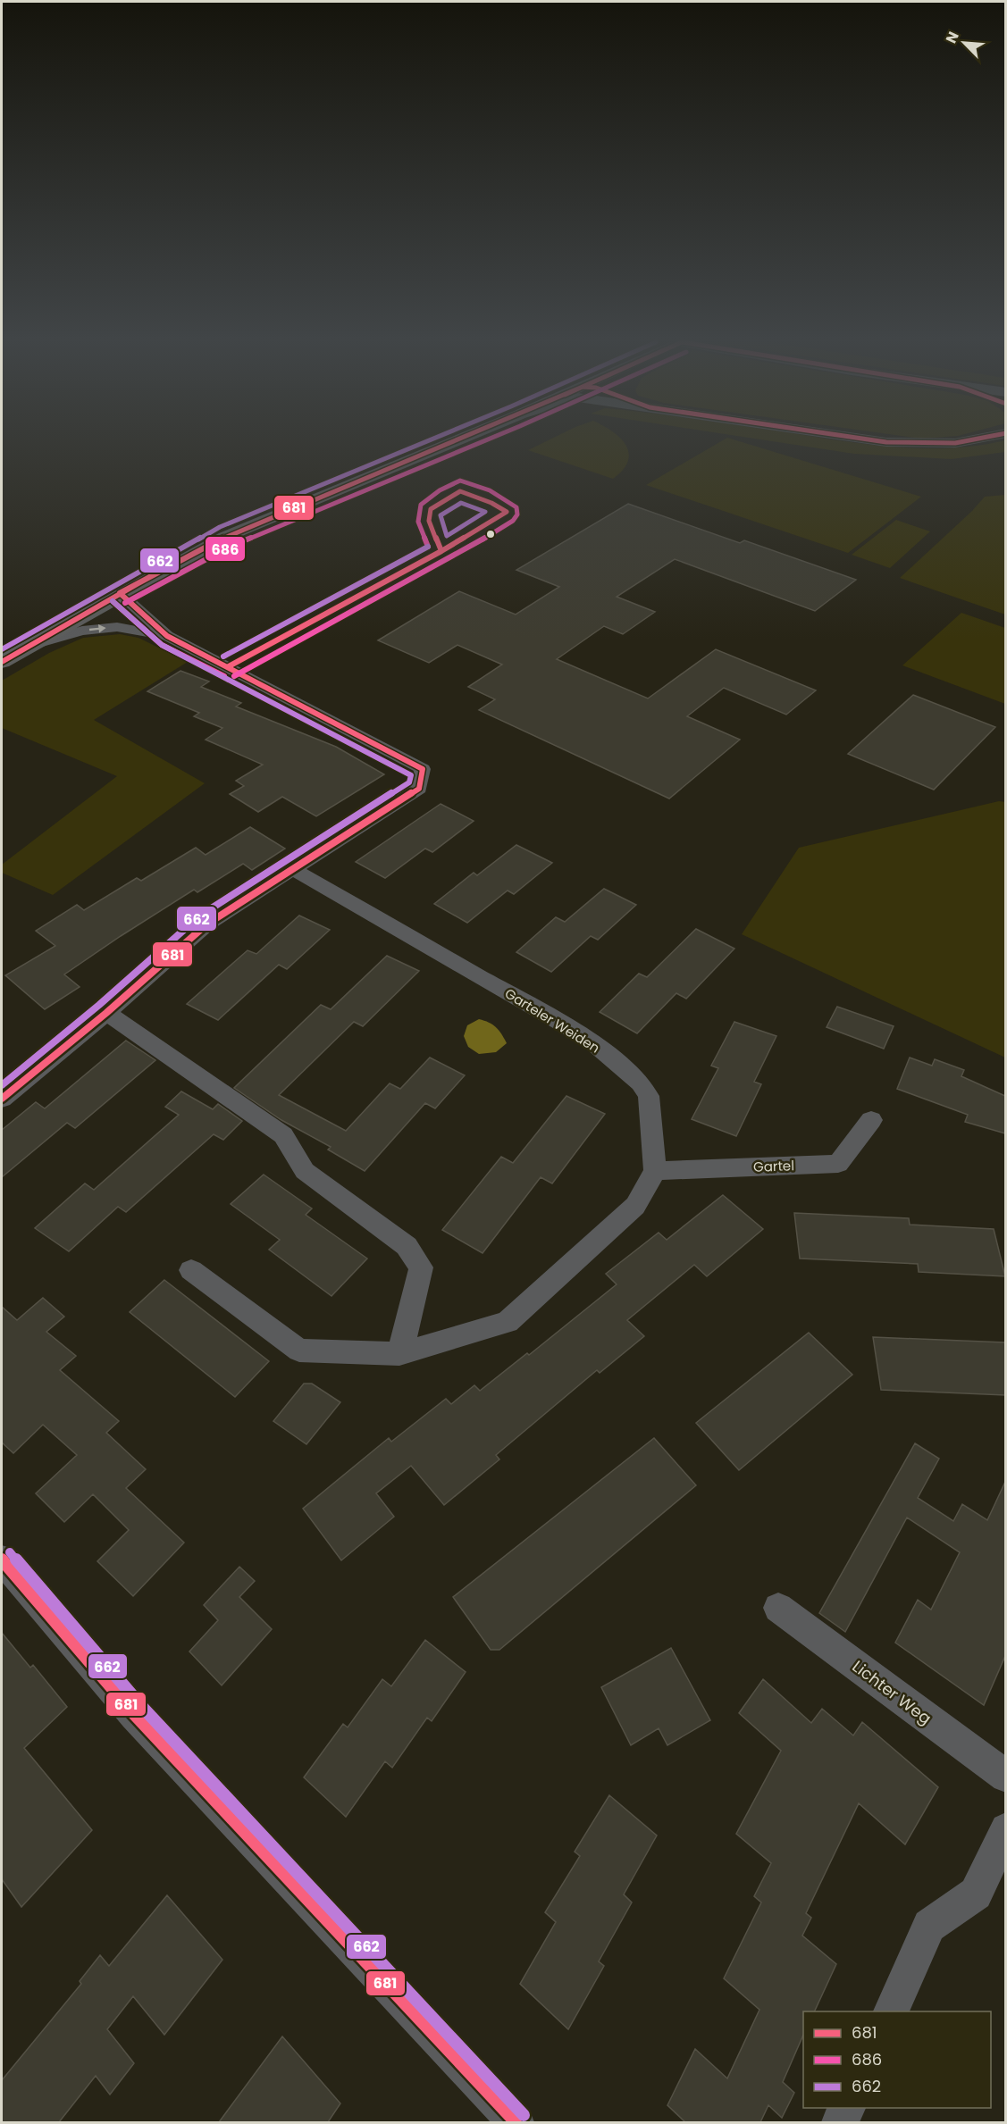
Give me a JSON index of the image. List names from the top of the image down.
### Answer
{
  "streets": {
    "street": ["Garteler Weiden", "Gartel", "Lichter Weg"]
  },
  "crossings": [
    ["Garteler Weiden", "Gartel"]
  ],
  "lines": ["transit line 681", "transit line 686", "transit line 662"],
  "legend": ["681", "686", "662"],
  "north": "top left"
}
